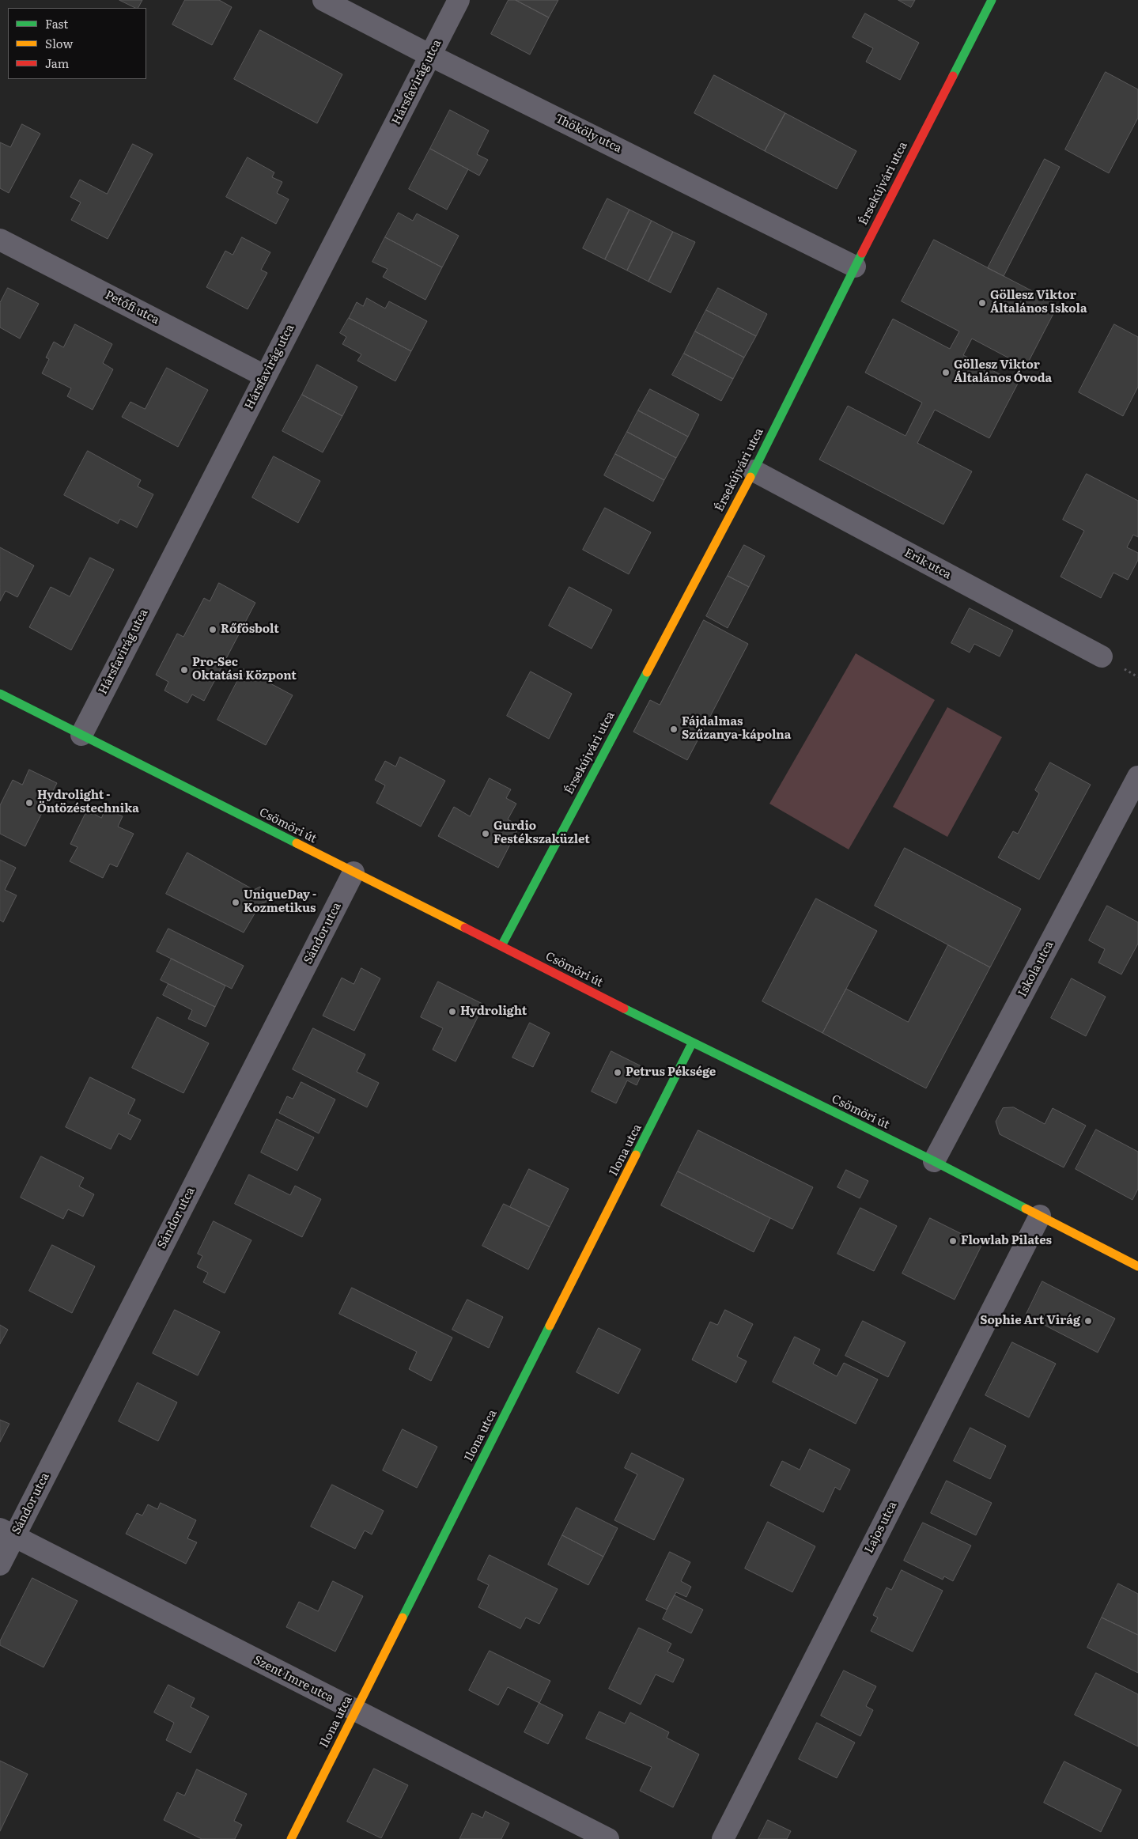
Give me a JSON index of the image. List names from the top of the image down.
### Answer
{
  "streets": {
    "street": [
      "Hársfavirág utca",
      "Thököly utca",
      "Érsekújvári utca",
      "Petőfi utca",
      "Erik utca",
      "Csömöri út",
      "Sándor utca",
      "Iskola utca",
      "Ilona utca",
      "Lajos utca",
      "Szent Imre utca"
    ]
  },
  "crossings": [
    ["Hársfavirág utca", "Thököly utca"],
    ["Hársfavirág utca", "Petőfi utca"],
    ["Hársfavirág utca", "Csömöri út"],
    ["Thököly utca", "Érsekújvári utca"],
    ["Érsekújvári utca", "Erik utca"],
    ["Érsekújvári utca", "Csömöri út"],
    ["Csömöri út", "Sándor utca"],
    ["Csömöri út", "Iskola utca"],
    ["Csömöri út", "Ilona utca"],
    ["Csömöri út", "Lajos utca"],
    ["Sándor utca", "Szent Imre utca"],
    ["Ilona utca", "Szent Imre utca"]
  ],
  "places": [
    "Göllesz Viktor Általános Iskola",
    "Göllesz Viktor Általános Óvoda",
    "Rőfösbolt",
    "Pro-Sec Oktatási Központ",
    "Fájdalmas Szűzanya-kápolna",
    "Hydrolight - Öntözéstechnika",
    "Gurdio Festékszaküzlet",
    "UniqueDay - Kozmetikus",
    "Hydrolight",
    "Petrus Péksége",
    "Flowlab Pilates",
    "Sophie Art Virág"
  ],
  "legend": ["Fast", "Slow", "Jam"]
}
